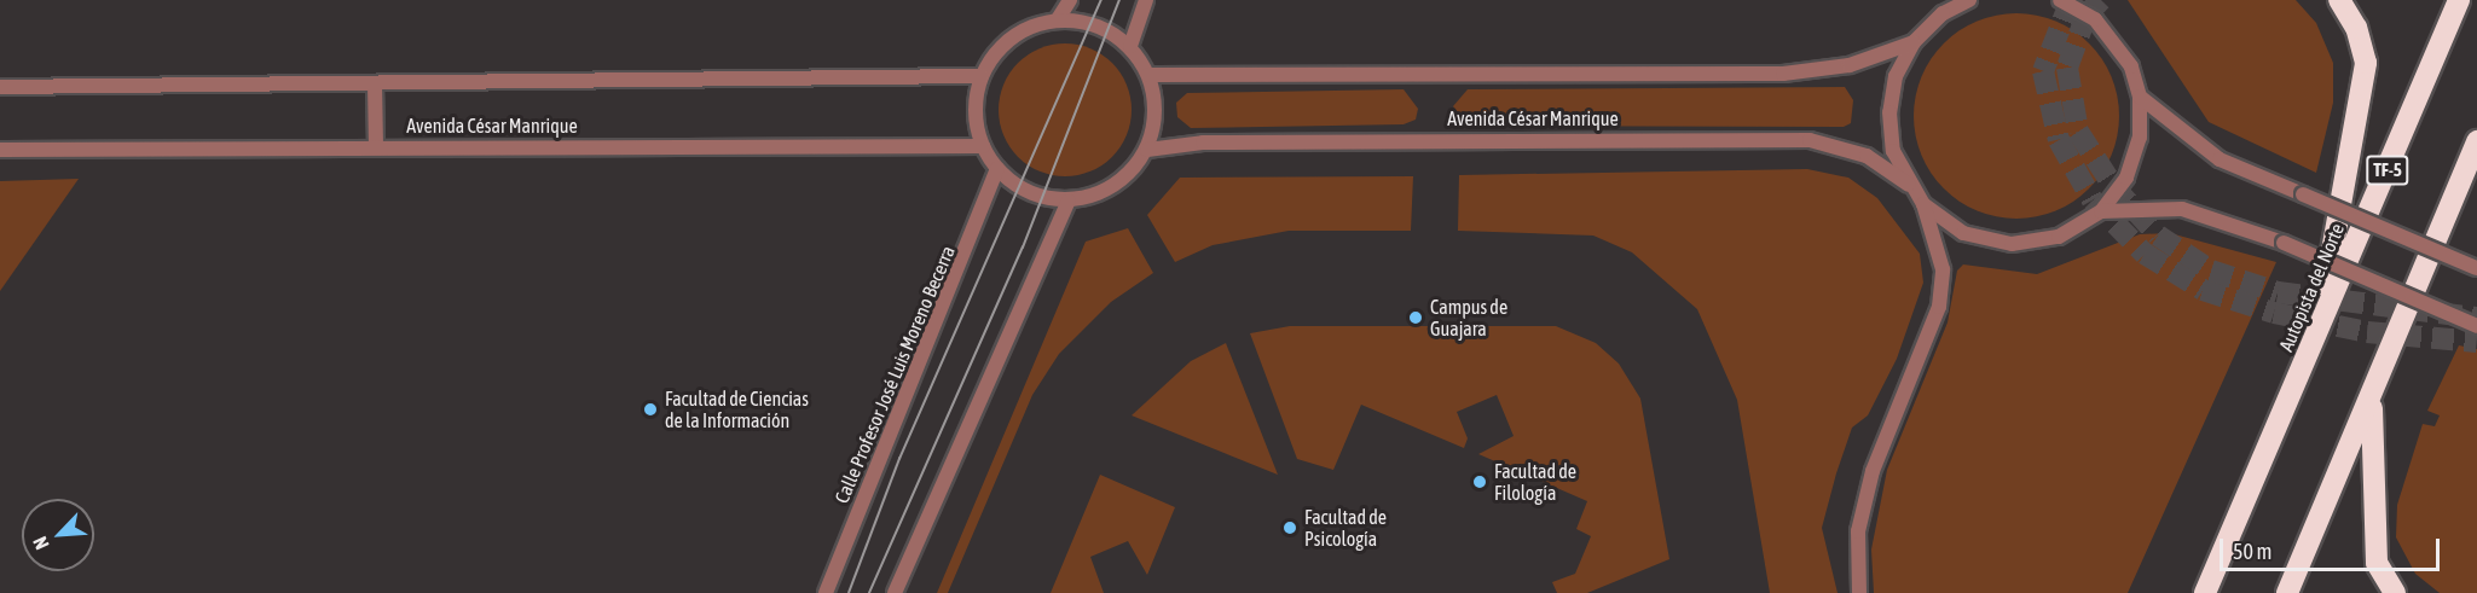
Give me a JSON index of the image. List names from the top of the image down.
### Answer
{
  "streets": {
    "highway": ["TF-5", "Autopista del Norte"],
    "street": ["Avenida César Manrique", "Calle Profesor José Luis Moreno Becerra"]
  },
  "crossings": [
    ["Avenida César Manrique", "Calle Profesor José Luis Moreno Becerra"]
  ],
  "places": [
    "Campus de Guajara",
    "Facultad de Ciencias de la Información",
    "Facultad de Filología",
    "Facultad de Psicología"
  ],
  "scale_bar": "50 m",
  "north": "bottom left"
}
